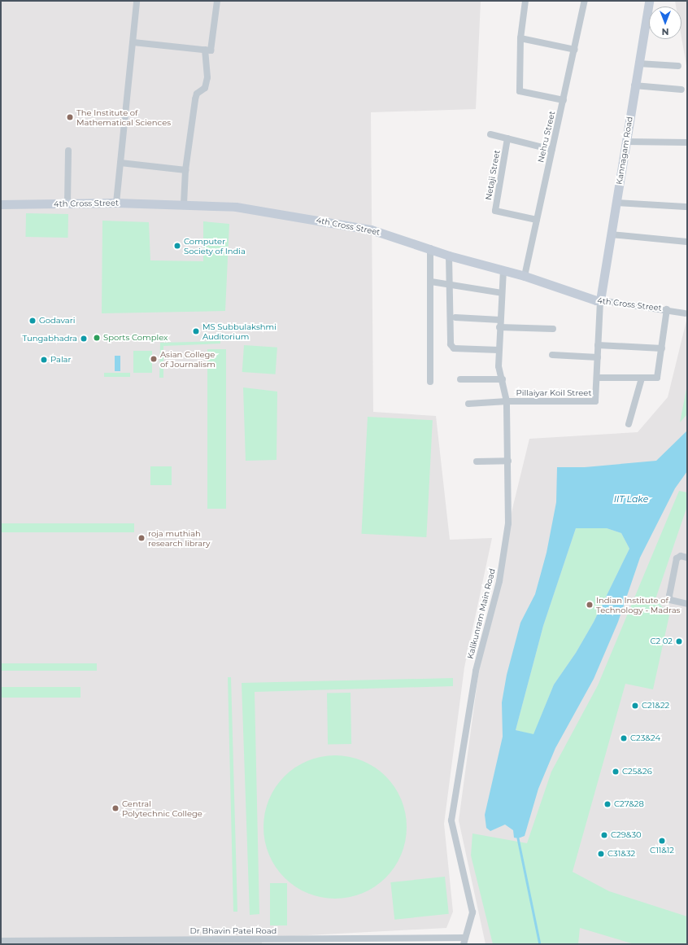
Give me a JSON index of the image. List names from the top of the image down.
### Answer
{
  "streets": {
    "street": [
      "Nehru Street",
      "Kannagam Road",
      "Netaji Street",
      "4th Cross Street",
      "Pillaiyar Koil Street",
      "Kalikunram Main Road",
      "Dr Bhavin Patel Road"
    ]
  },
  "crossings": [
    ["Nehru Street", "Netaji Street"],
    ["Nehru Street", "4th Cross Street"],
    ["Kannagam Road", "4th Cross Street"],
    ["Kannagam Road", "Pillaiyar Koil Street"],
    ["4th Cross Street", "Pillaiyar Koil Street"],
    ["4th Cross Street", "Kalikunram Main Road"],
    ["Pillaiyar Koil Street", "Kalikunram Main Road"],
    ["Kalikunram Main Road", "Dr Bhavin Patel Road"]
  ],
  "water": ["IIT Lake"],
  "places": [
    "The Institute of Mathematical Sciences",
    "Computer Society of India",
    "Godavari",
    "MS Subbulakshmi Auditorium",
    "Sports Complex",
    "Tungabhadra",
    "Asian College of Journalism",
    "Palar",
    "roja muthiah research library",
    "Indian Institute of Technology - Madras",
    "C2 02",
    "C21&22",
    "C23&24",
    "C25&26",
    "C27&28",
    "Central Polytechnic College",
    "C29&30",
    "C11&12",
    "C31&32"
  ],
  "north": "bottom"
}
